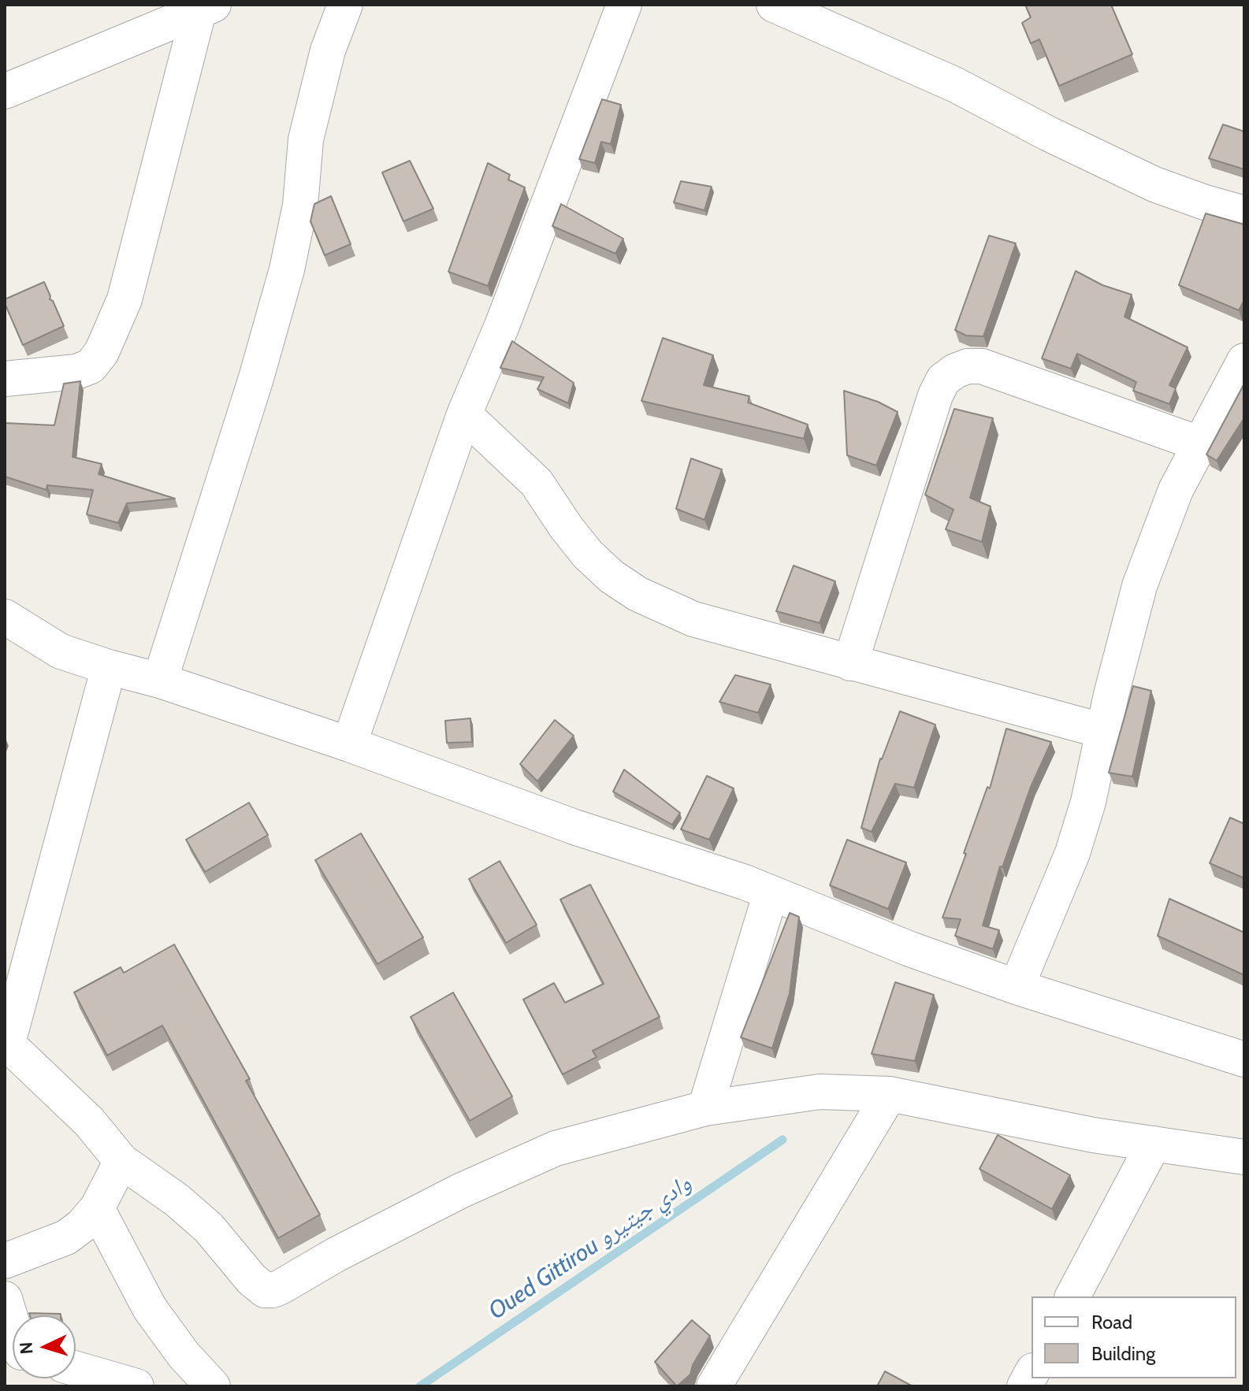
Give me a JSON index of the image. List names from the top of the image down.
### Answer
{
  "water": ["Oued Gittirou وادي جيتيرو"],
  "legend": ["Road", "Building"],
  "north": "left"
}
